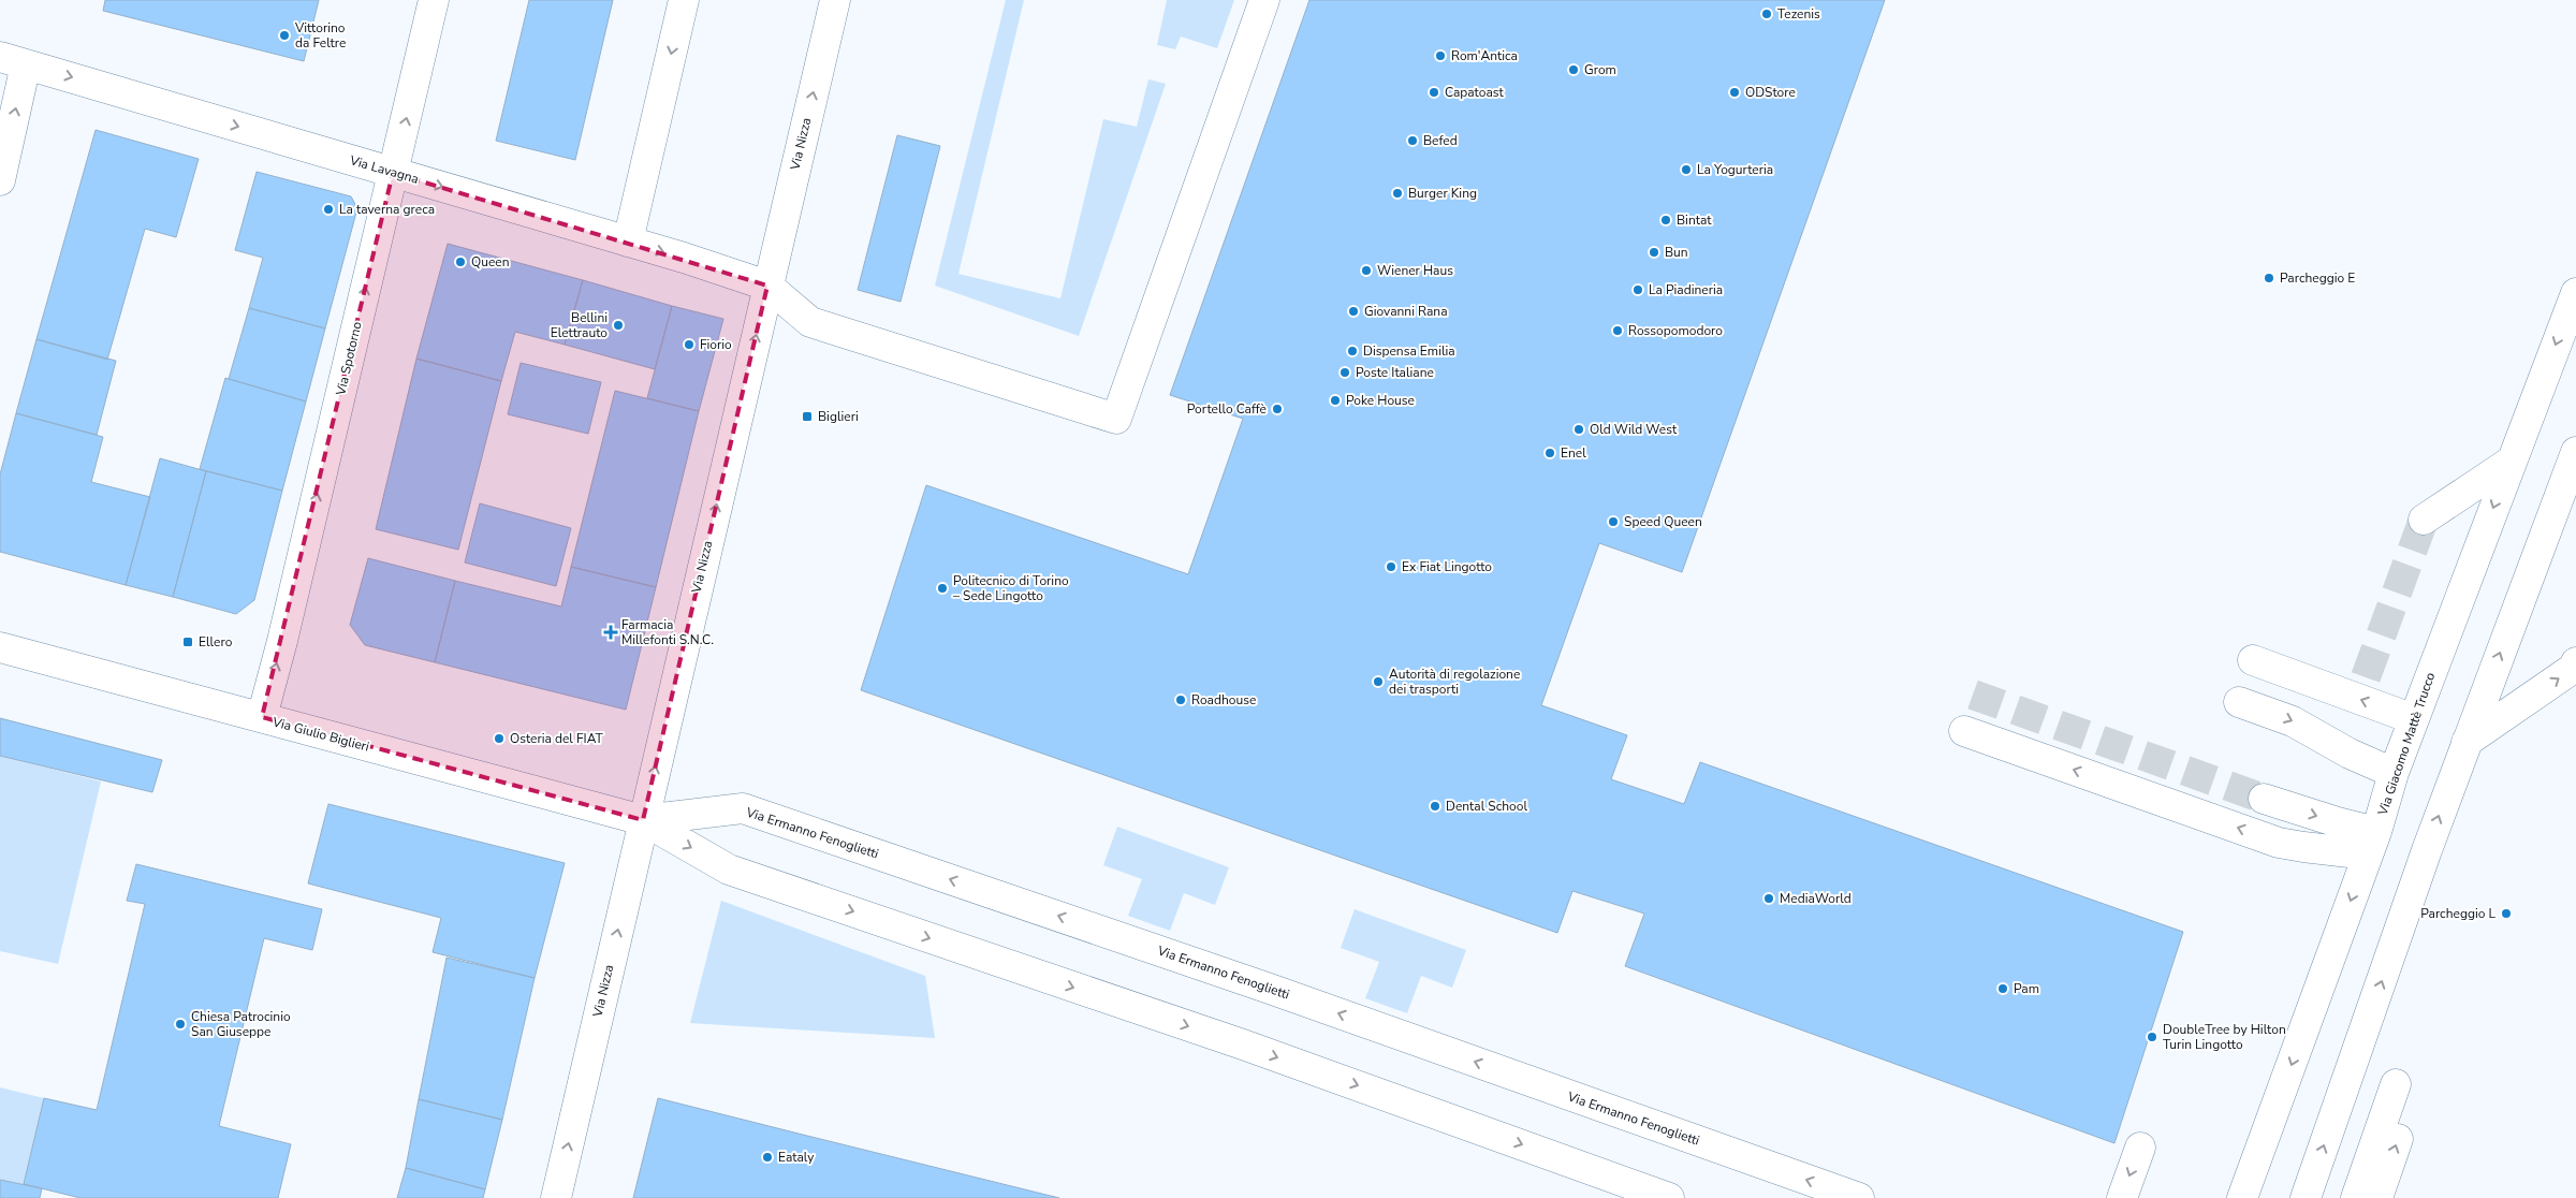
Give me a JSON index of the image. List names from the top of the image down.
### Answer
{
  "streets": {
    "street": [
      "Via Nizza",
      "Via Lavagna",
      "Via Spotorno",
      "Via Giulio Biglieri",
      "Via Giacomo Mattè Trucco",
      "Via Ermanno Fenoglietti"
    ]
  },
  "crossings": [
    ["Via Nizza", "Via Lavagna"],
    ["Via Nizza", "Via Giulio Biglieri"],
    ["Via Nizza", "Via Ermanno Fenoglietti"],
    ["Via Lavagna", "Via Spotorno"],
    ["Via Spotorno", "Via Giulio Biglieri"],
    ["Via Giulio Biglieri", "Via Ermanno Fenoglietti"]
  ],
  "one_way": ["Via Nizza", "Via Lavagna", "Via Spotorno"],
  "places": {
    "other": [
      "Tezenis",
      "Vittorino da Feltre",
      "Rom'Antica",
      "Grom",
      "Capatoast",
      "ODStore",
      "Befed",
      "La Yogurteria",
      "Burger King",
      "La taverna greca",
      "Bintat",
      "Bun",
      "Queen",
      "Wiener Haus",
      "Parcheggio E",
      "La Piadineria",
      "Giovanni Rana",
      "Bellini Elettrauto",
      "Rossopomodoro",
      "Fiorio",
      "Dispensa Emilia",
      "Poste Italiane",
      "Poke House",
      "Portello Caffè",
      "Old Wild West",
      "Enel",
      "Speed Queen",
      "Ex Fiat Lingotto",
      "Politecnico di Torino – Sede Lingotto",
      "Autorità di regolazione dei trasporti",
      "Roadhouse",
      "Osteria del FIAT",
      "Dental School",
      "MediaWorld",
      "Parcheggio L",
      "Pam",
      "Chiesa Patrocinio San Giuseppe",
      "DoubleTree by Hilton Turin Lingotto",
      "Eataly"
    ],
    "transit": ["Biglieri", "Ellero"],
    "health": ["Farmacia Millefonti S.N.C."]
  }
}
